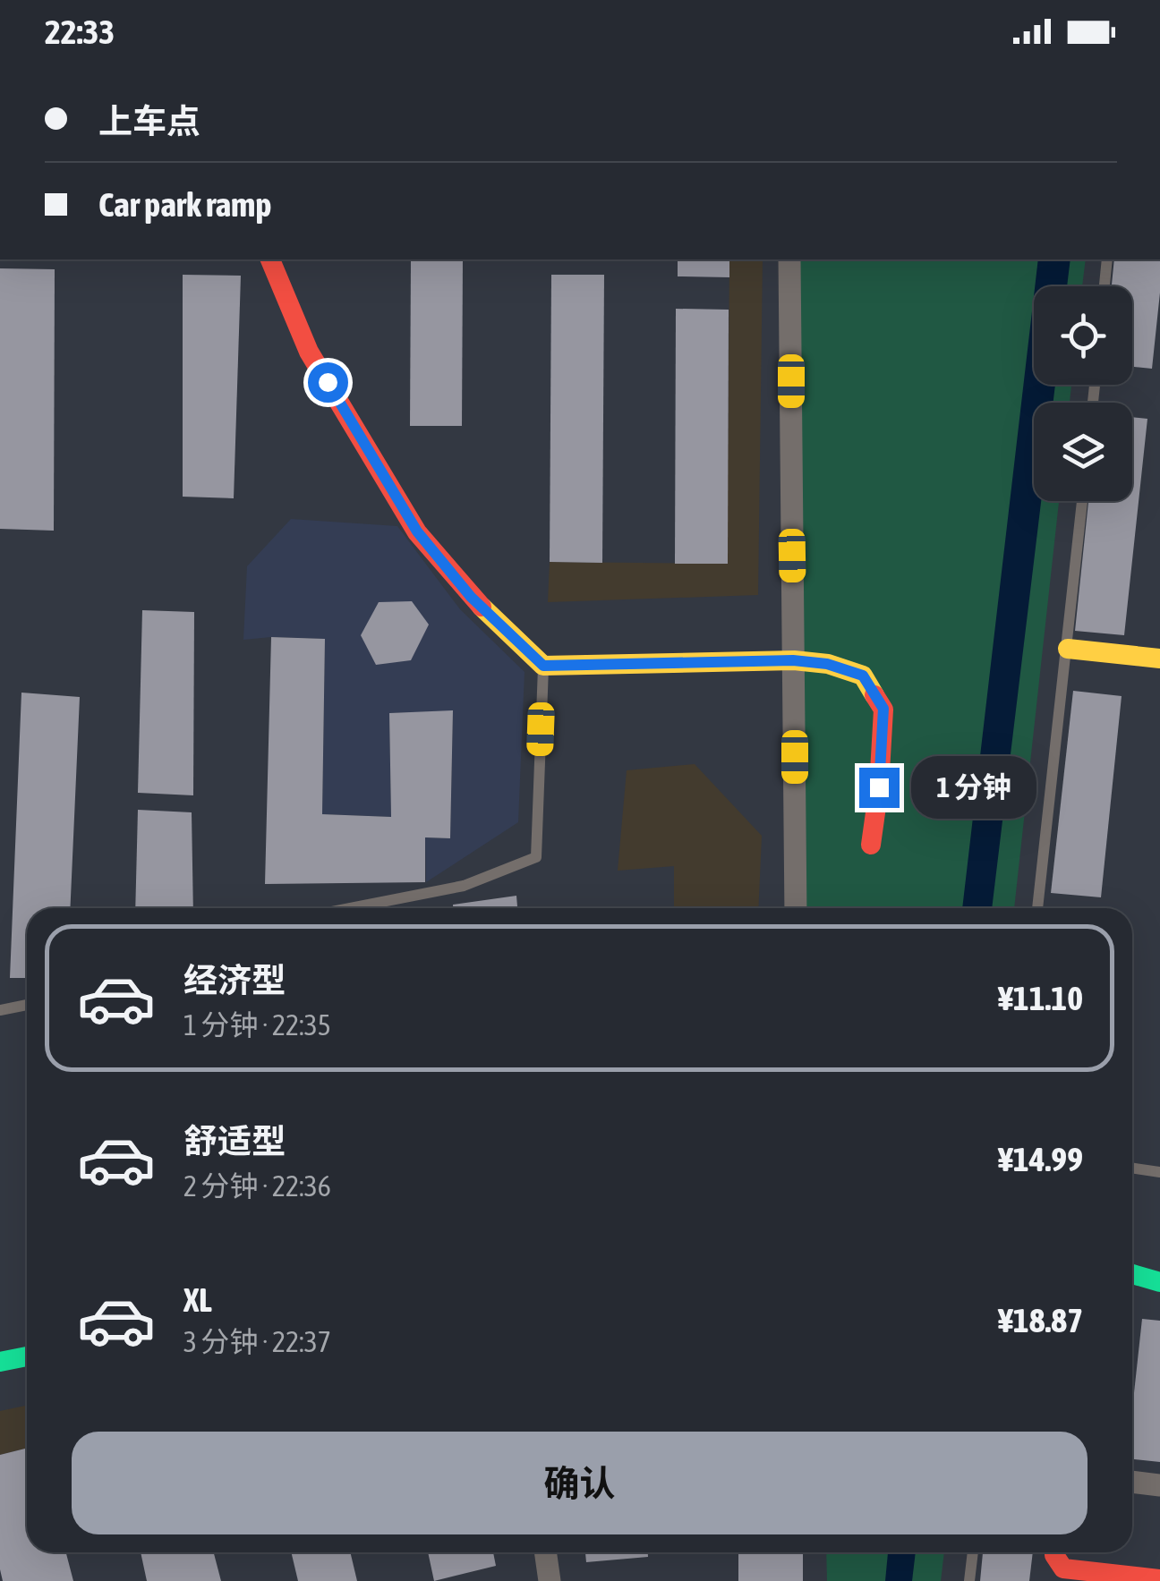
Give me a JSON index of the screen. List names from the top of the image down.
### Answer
{
  "page": {
    "status": "22:33",
    "banner": ["上车点", "Car park ramp"],
    "bubble": "1 分钟",
    "list": [
      {
        "name": "经济型",
        "note": "1 分钟 · 22:35",
        "value": "¥11.10"
      },
      {
        "name": "舒适型",
        "note": "2 分钟 · 22:36",
        "value": "¥14.99"
      },
      {
        "name": "XL",
        "note": "3 分钟 · 22:37",
        "value": "¥18.87"
      }
    ],
    "buttons": "确认"
  }
}
